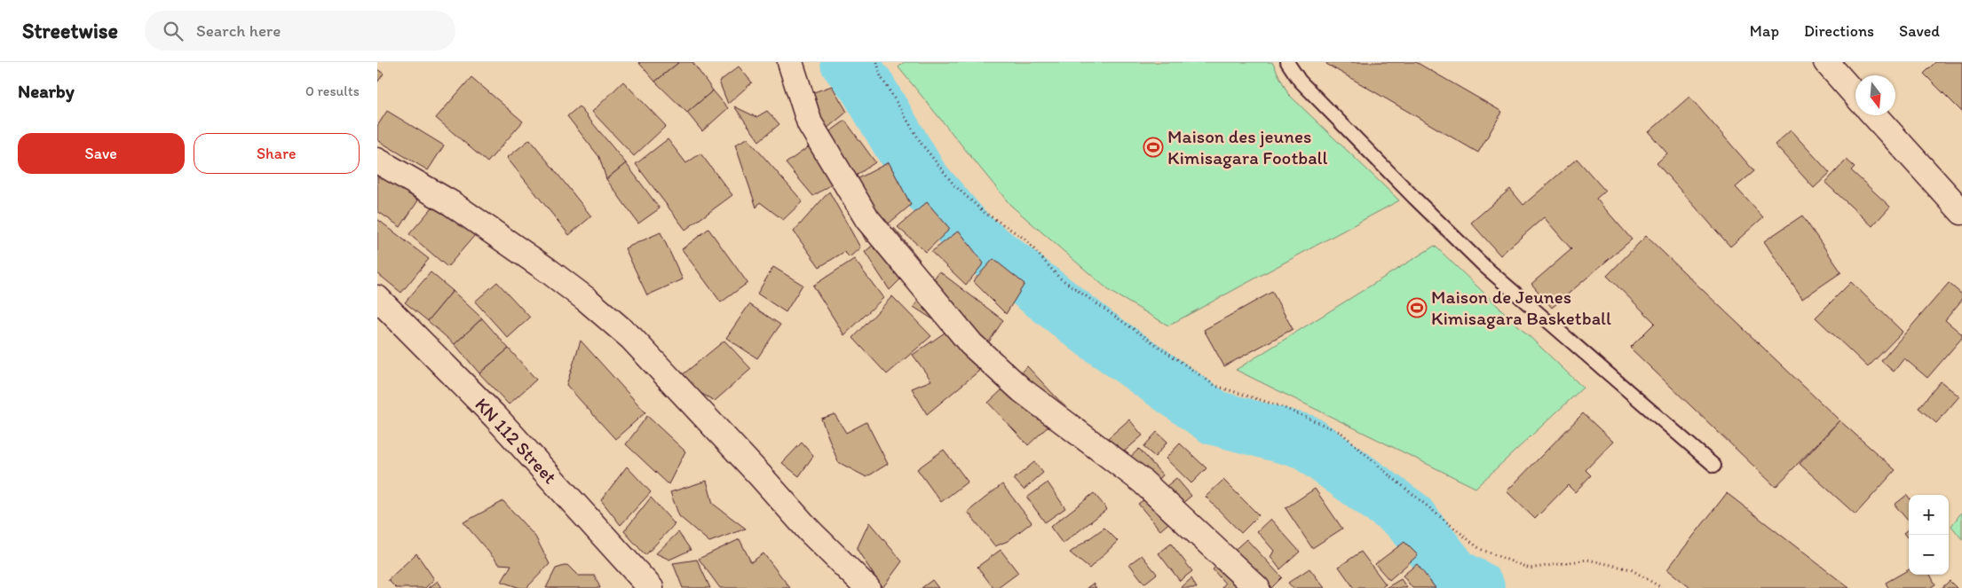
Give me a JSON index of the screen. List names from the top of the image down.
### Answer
{
  "streets": {
    "street": ["KN 112 Street"]
  },
  "places": {
    "sports": ["Maison des jeunes Kimisagara Football", "Maison de Jeunes Kimisagara Basketball"]
  },
  "north": "bottom",
  "page": {
    "header": "Streetwise",
    "search": "Search here",
    "nav": ["Map", "Directions", "Saved"],
    "heading": ["Nearby", "0 results"],
    "buttons": ["Save", "Share"],
    "map_buttons": ["+", "−"]
  }
}
